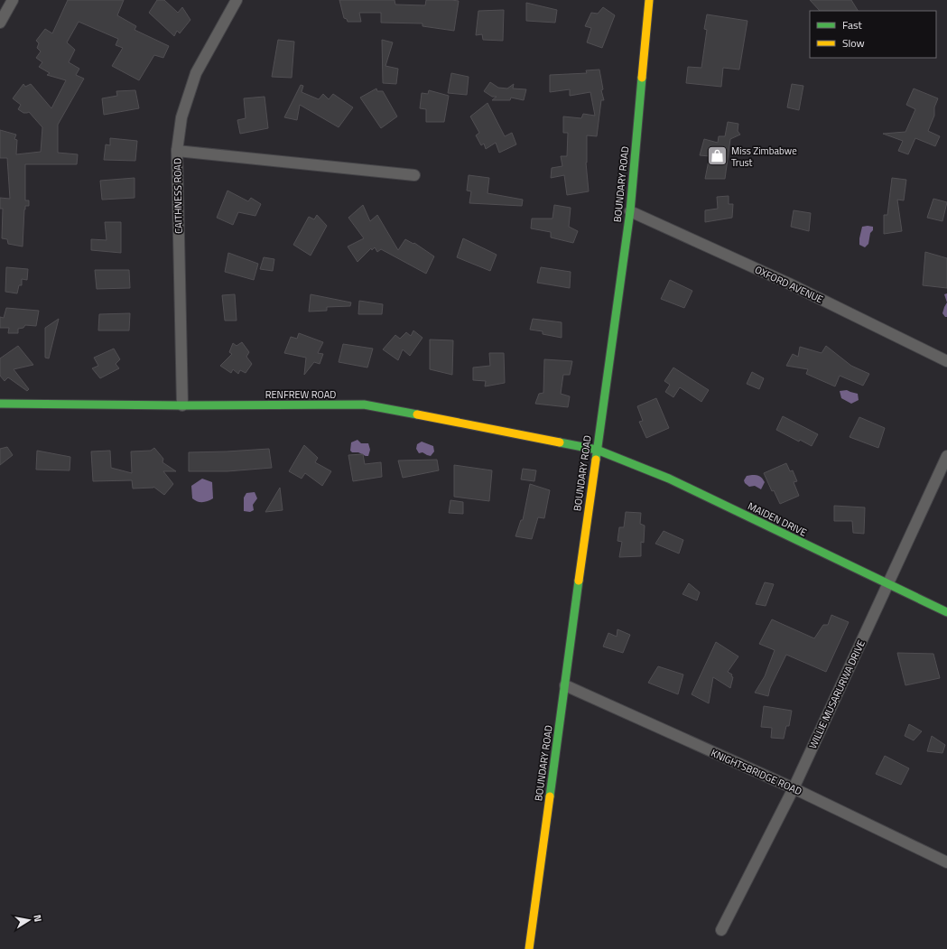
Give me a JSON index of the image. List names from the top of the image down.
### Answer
{
  "streets": {
    "street": [
      "BOUNDARY ROAD",
      "CAITHNESS ROAD",
      "OXFORD AVENUE",
      "RENFREW ROAD",
      "MAIDEN DRIVE",
      "WILLIE MUSARURWA DRIVE",
      "KNIGHTSBRIDGE ROAD"
    ]
  },
  "crossings": [
    ["BOUNDARY ROAD", "OXFORD AVENUE"],
    ["BOUNDARY ROAD", "RENFREW ROAD"],
    ["BOUNDARY ROAD", "MAIDEN DRIVE"],
    ["BOUNDARY ROAD", "KNIGHTSBRIDGE ROAD"],
    ["CAITHNESS ROAD", "RENFREW ROAD"],
    ["RENFREW ROAD", "MAIDEN DRIVE"],
    ["MAIDEN DRIVE", "WILLIE MUSARURWA DRIVE"],
    ["WILLIE MUSARURWA DRIVE", "KNIGHTSBRIDGE ROAD"]
  ],
  "places": {
    "shop": ["Miss Zimbabwe Trust"]
  },
  "legend": ["Fast", "Slow"],
  "north": "right"
}
